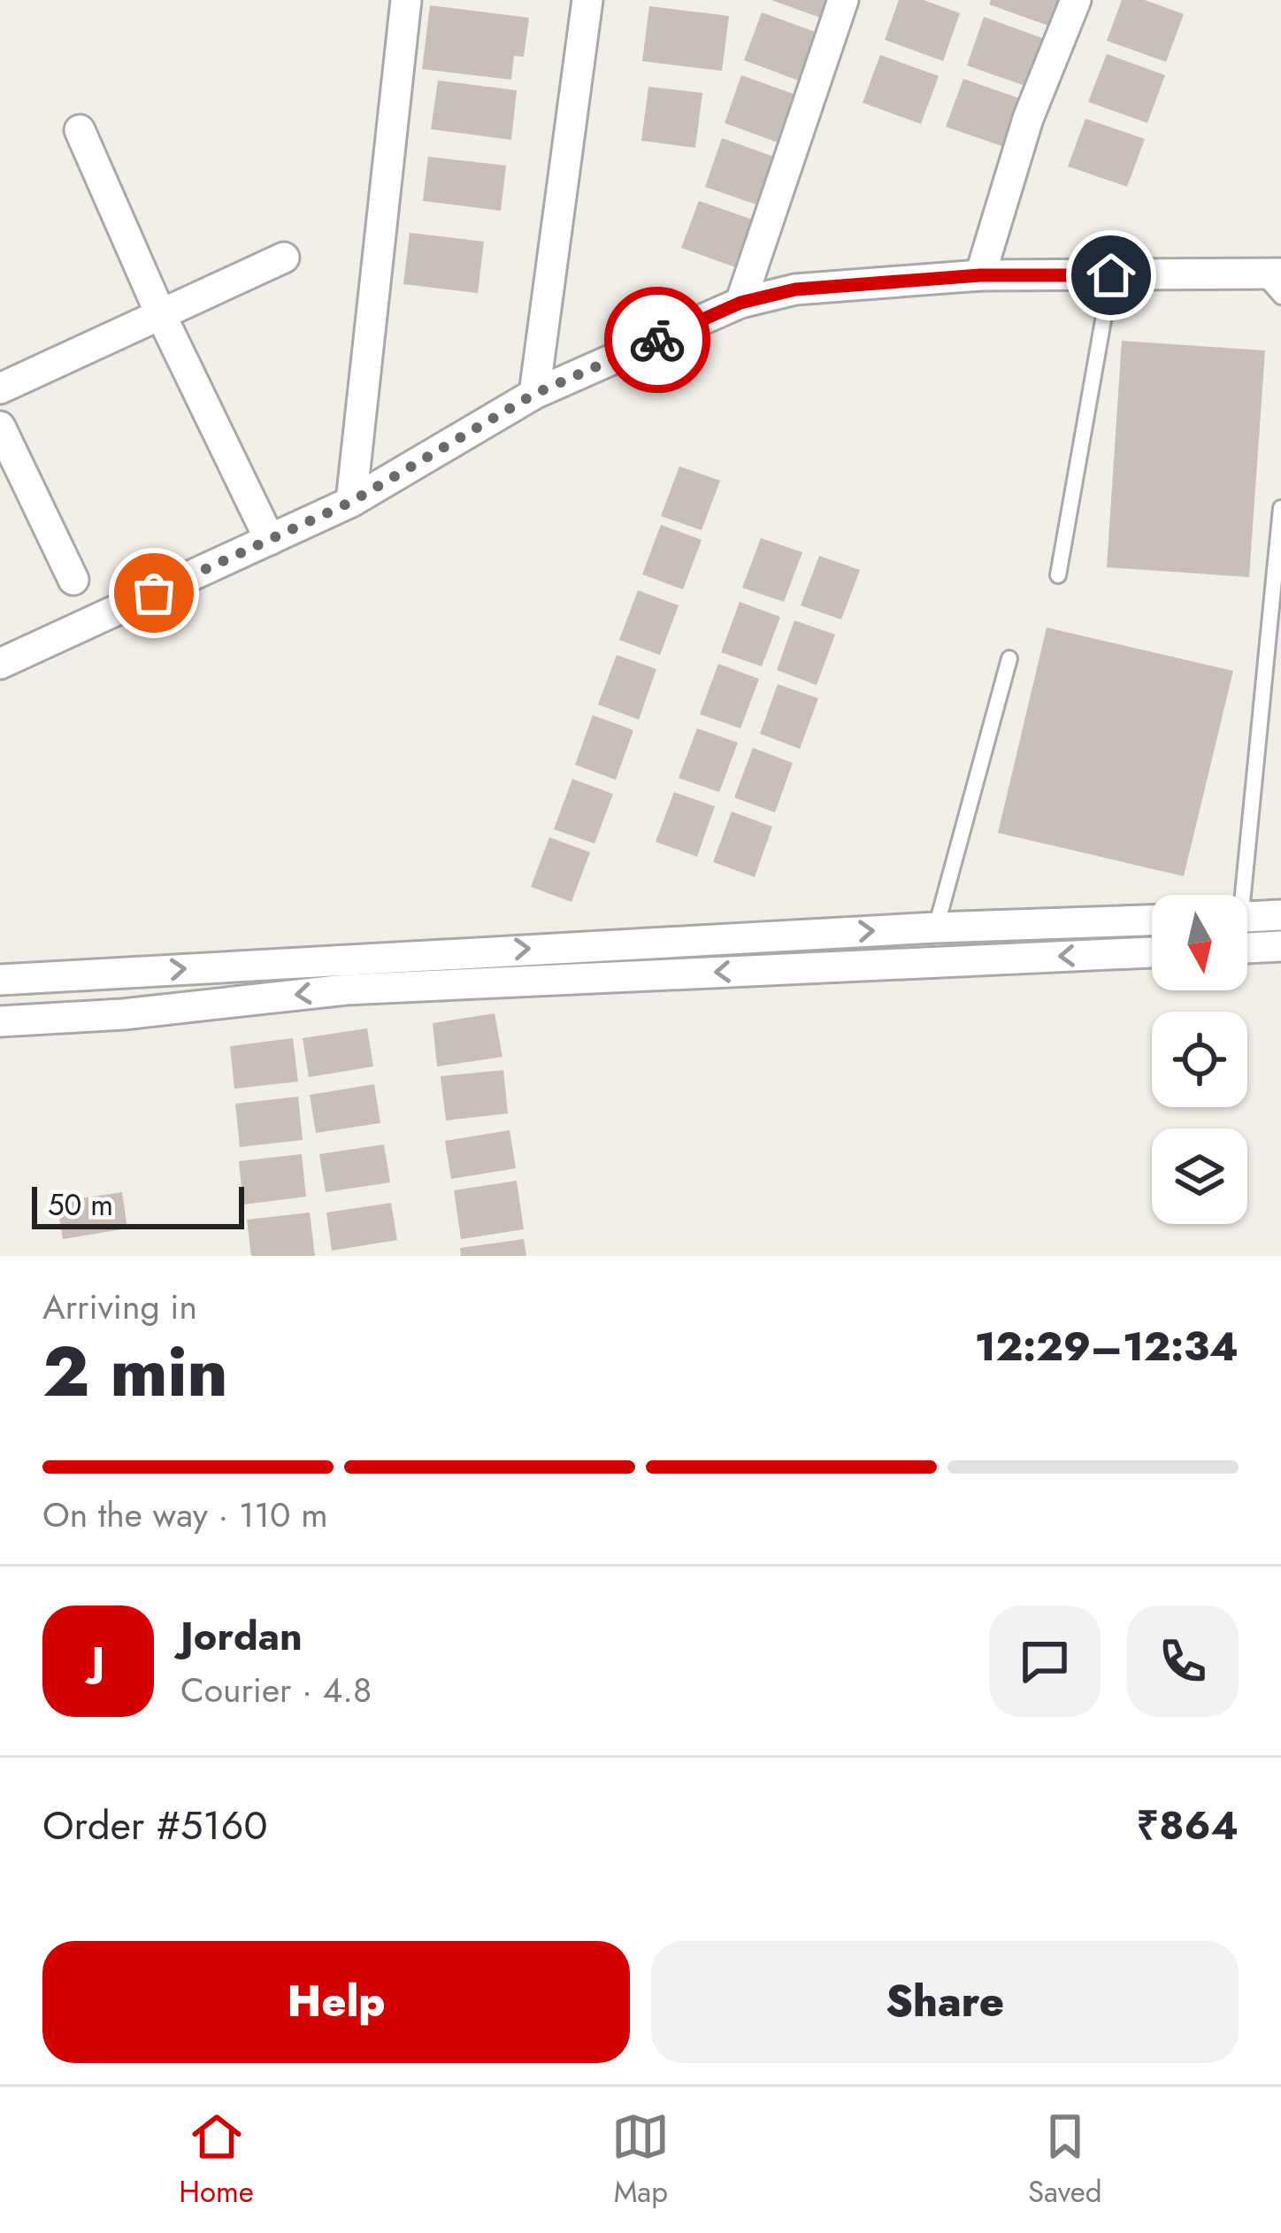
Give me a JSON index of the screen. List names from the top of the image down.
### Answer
{
  "scale_bar": "50 m",
  "north": "bottom",
  "page": {
    "scale": "50 m",
    "heading": ["2 min", "Arriving in", "12:29–12:34"],
    "panel": [
      "Jordan",
      "Courier · 4.8",
      "Order #5160",
      "₹864"
    ],
    "bar": "On the way · 110 m",
    "round": "J",
    "buttons": ["Help", "Share"],
    "tabs": ["Home", "Map", "Saved"]
  }
}
